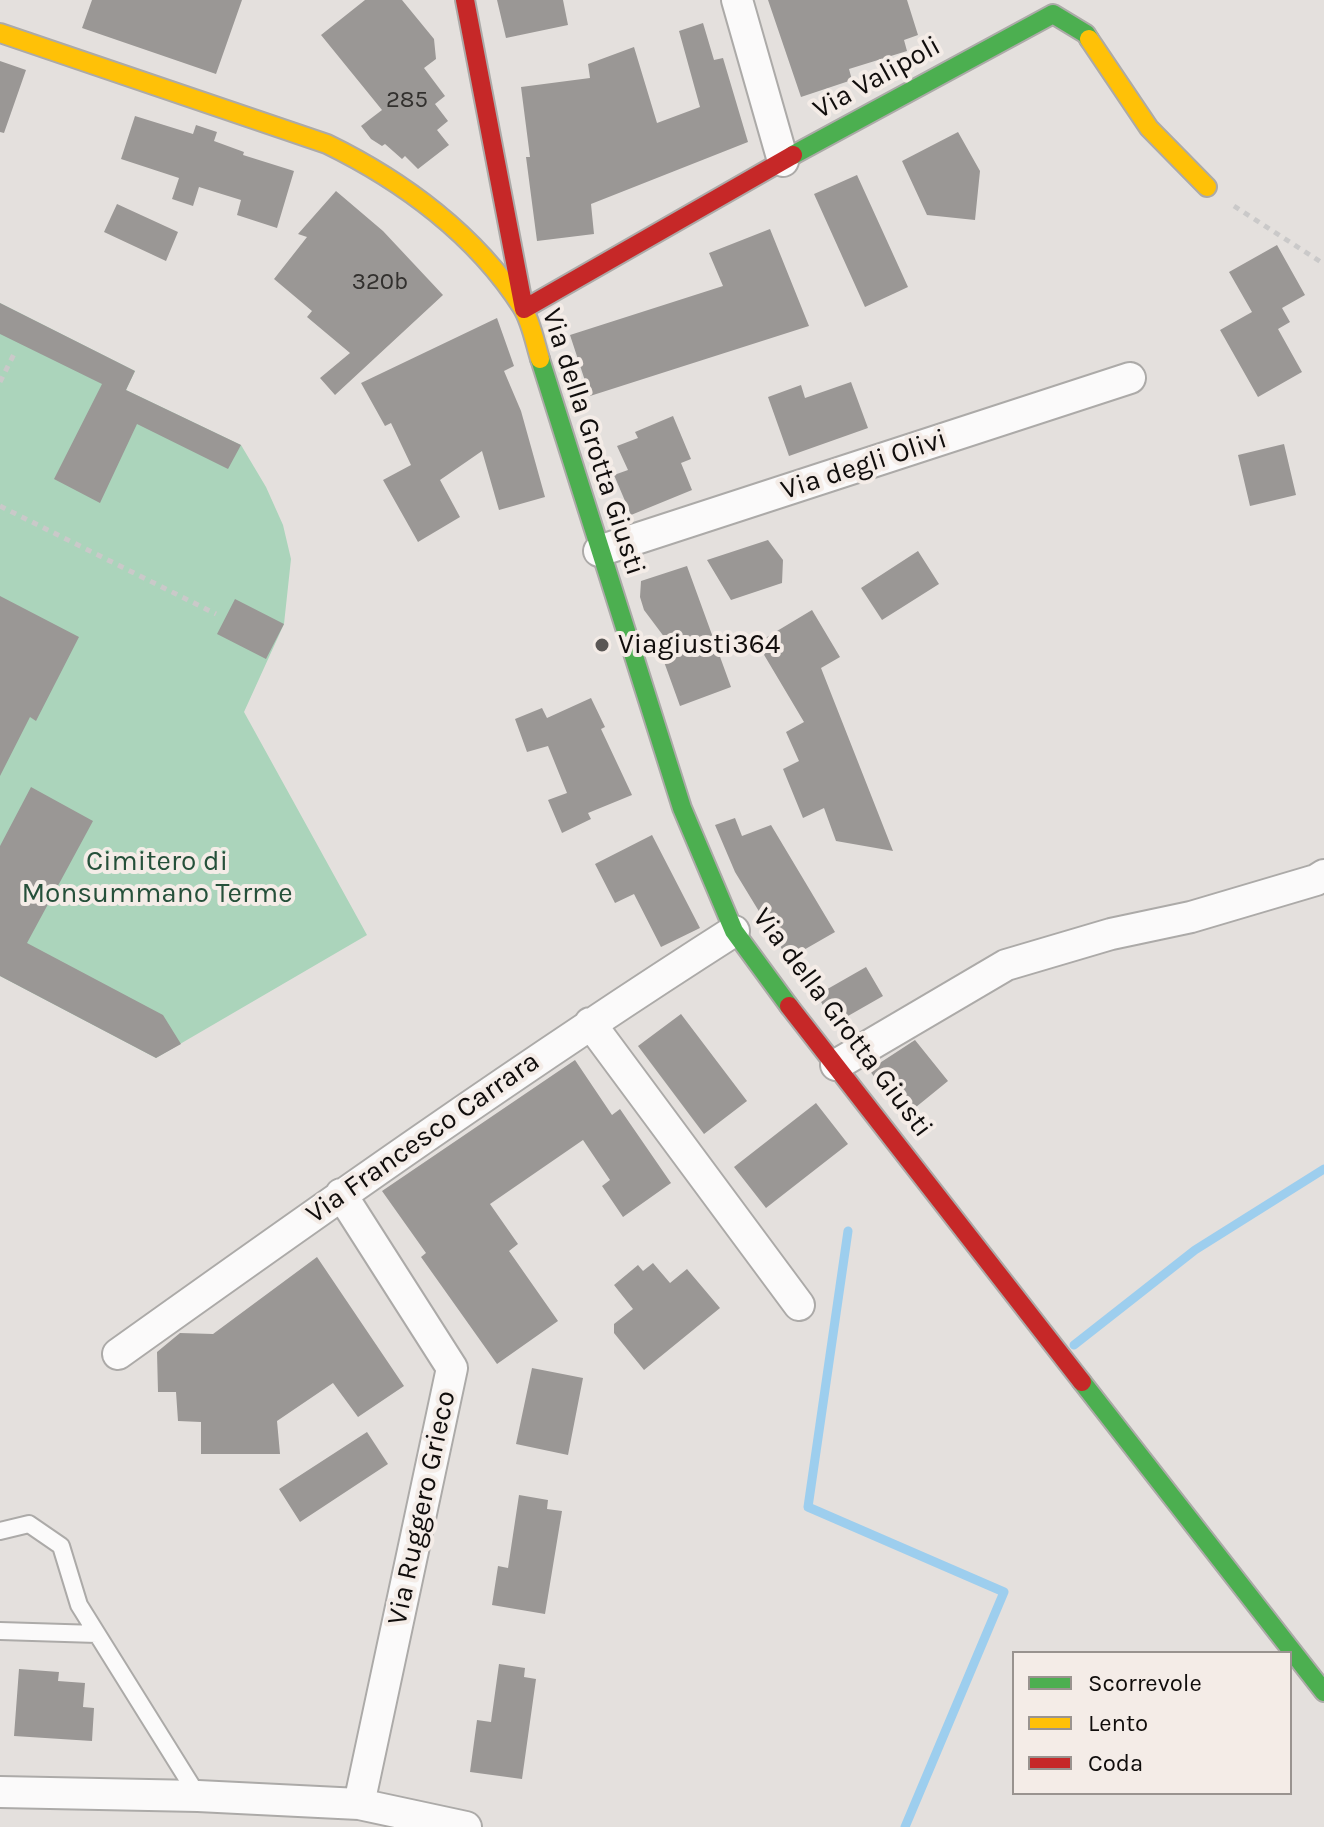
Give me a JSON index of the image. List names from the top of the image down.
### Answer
{
  "streets": {
    "street": [
      "Via Valipoli",
      "Via della Grotta Giusti",
      "Via degli Olivi",
      "Via Francesco Carrara",
      "Via Ruggero Grieco"
    ]
  },
  "crossings": [
    ["Via Valipoli", "Via della Grotta Giusti"],
    ["Via della Grotta Giusti", "Via degli Olivi"],
    ["Via della Grotta Giusti", "Via Francesco Carrara"],
    ["Via Francesco Carrara", "Via Ruggero Grieco"]
  ],
  "parks": ["Cimitero di Monsummano Terme"],
  "places": ["Viagiusti364"],
  "house_numbers": ["285", "320b"],
  "legend": ["Scorrevole", "Lento", "Coda"]
}
